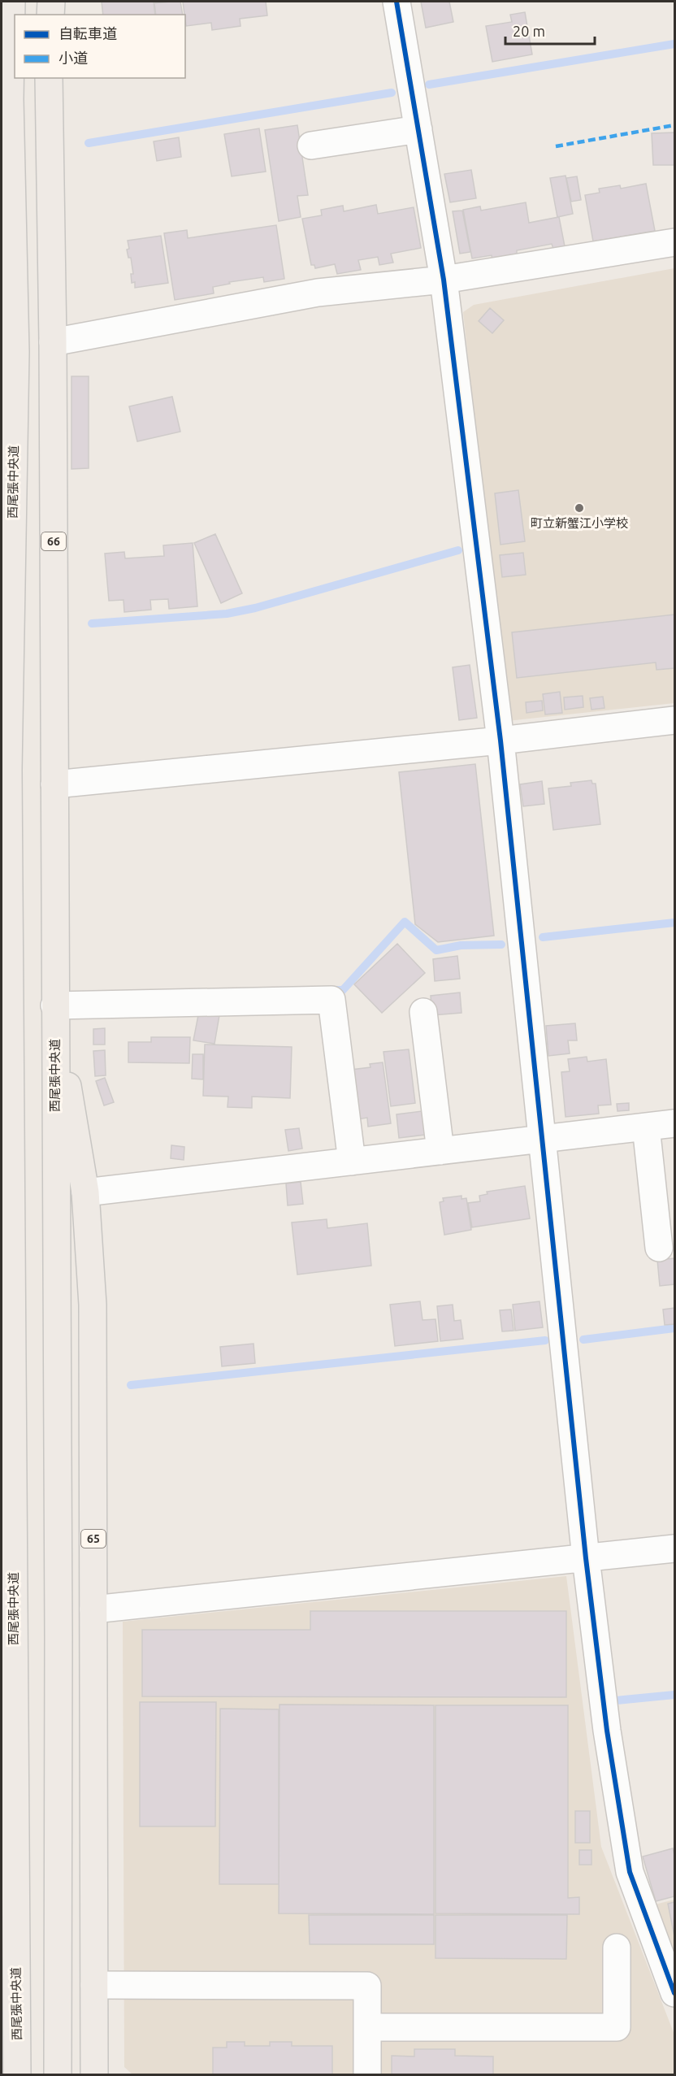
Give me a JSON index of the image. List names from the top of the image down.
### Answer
{
  "streets": {
    "main road": ["西尾張中央道", "66", "65"]
  },
  "crossings": [
    ["西尾張中央道", "65"]
  ],
  "places": ["町立新蟹江小学校"],
  "legend": ["自転車道", "小道"],
  "scale_bar": "20 m"
}
